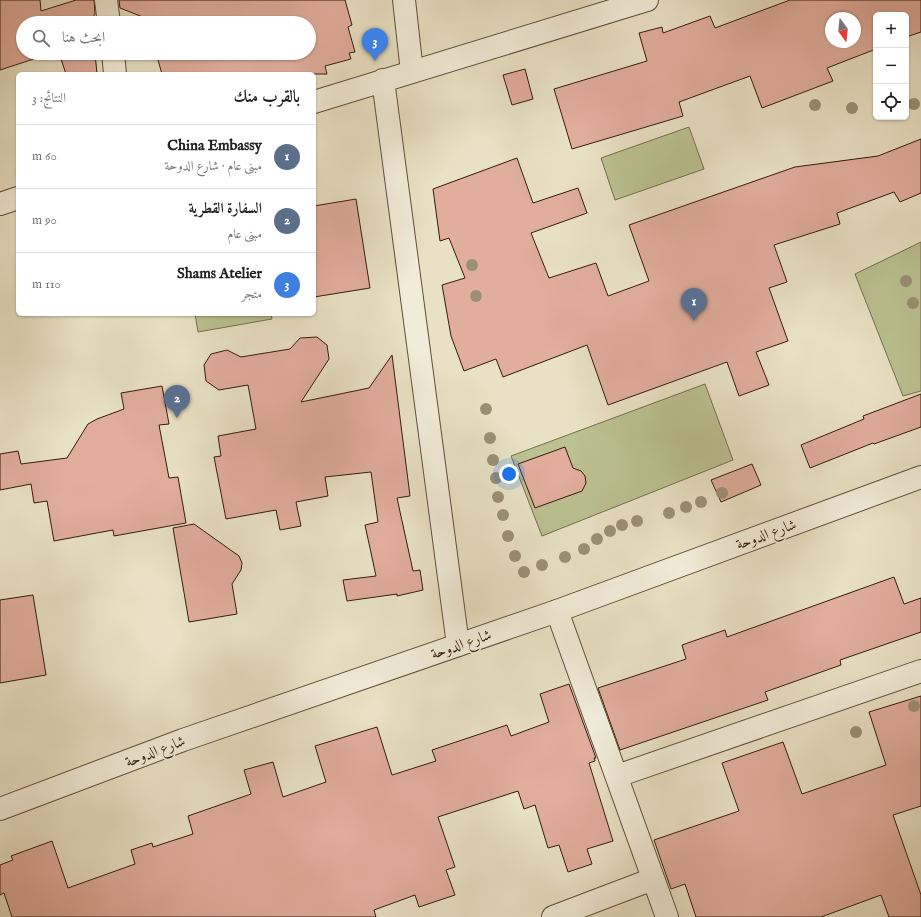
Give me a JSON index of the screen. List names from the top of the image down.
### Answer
{
  "streets": {
    "street": ["شارع الدوحة"]
  },
  "north": "bottom",
  "page": {
    "map_buttons": ["+", "−"],
    "search": "ابحث هنا",
    "pins": ["3", "1", "2"],
    "heading": ["بالقرب منك", "النتائج: 3"],
    "list": [
      {
        "mark": "1",
        "name": "China Embassy",
        "note": "مبنى عام · شارع الدوحة",
        "value": "60 m"
      },
      {
        "mark": "2",
        "name": "السفارة القطرية",
        "note": "مبنى عام",
        "value": "90 m"
      },
      {
        "mark": "3",
        "name": "Shams Atelier",
        "note": "متجر",
        "value": "110 m"
      }
    ]
  }
}
